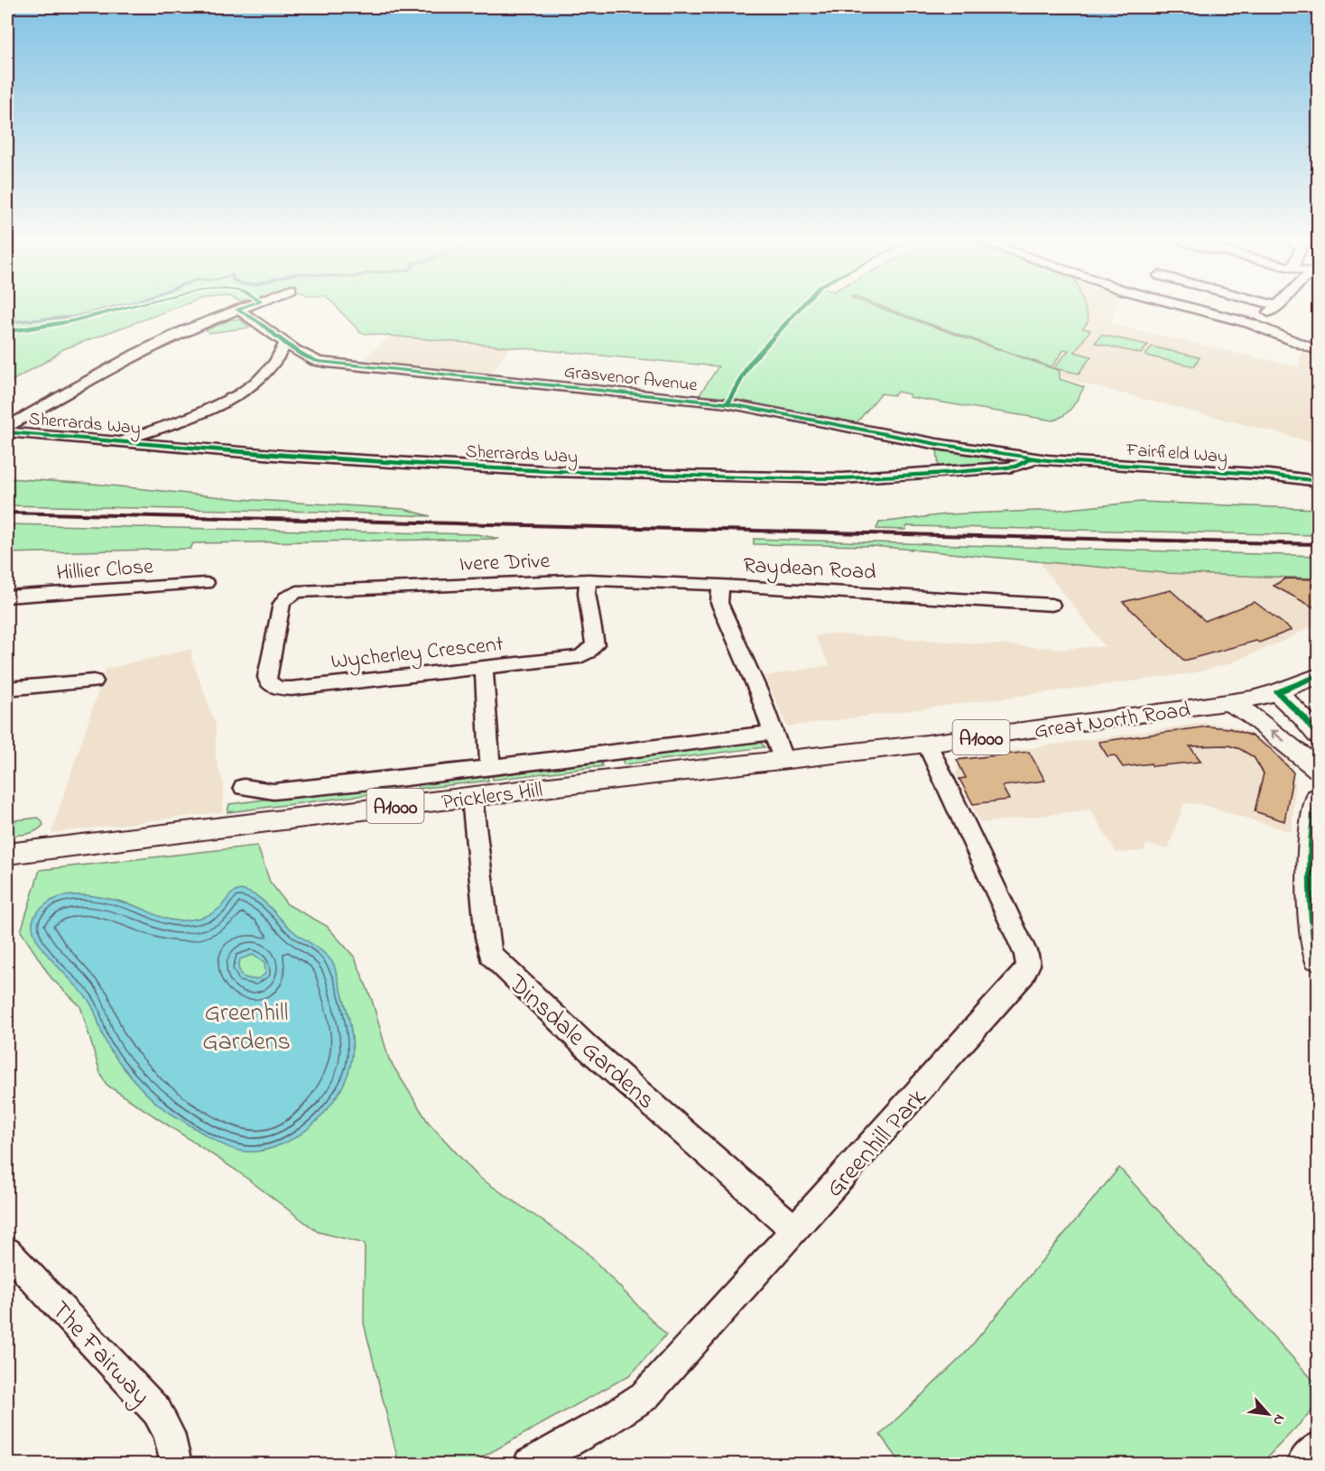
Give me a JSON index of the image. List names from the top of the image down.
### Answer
{
  "streets": {
    "main road": ["Great North Road", "A1000", "Pricklers Hill"],
    "street": [
      "Grasvenor Avenue",
      "Sherrards Way",
      "Fairfield Way",
      "Ivere Drive",
      "Raydean Road",
      "Hillier Close",
      "Wycherley Crescent",
      "Dinsdale Gardens",
      "Greenhill Park",
      "The Fairway"
    ]
  },
  "crossings": [
    ["Grasvenor Avenue", "Sherrards Way"],
    ["Grasvenor Avenue", "Fairfield Way"],
    ["Sherrards Way", "Fairfield Way"],
    ["Ivere Drive", "Raydean Road"],
    ["Ivere Drive", "Wycherley Crescent"],
    ["Raydean Road", "Great North Road"],
    ["Raydean Road", "Pricklers Hill"],
    ["Great North Road", "A1000"],
    ["Great North Road", "Pricklers Hill"],
    ["Great North Road", "Greenhill Park"],
    ["Pricklers Hill", "Dinsdale Gardens"],
    ["Dinsdale Gardens", "Greenhill Park"]
  ],
  "parks": ["Greenhill Gardens"],
  "north": "bottom right"
}
